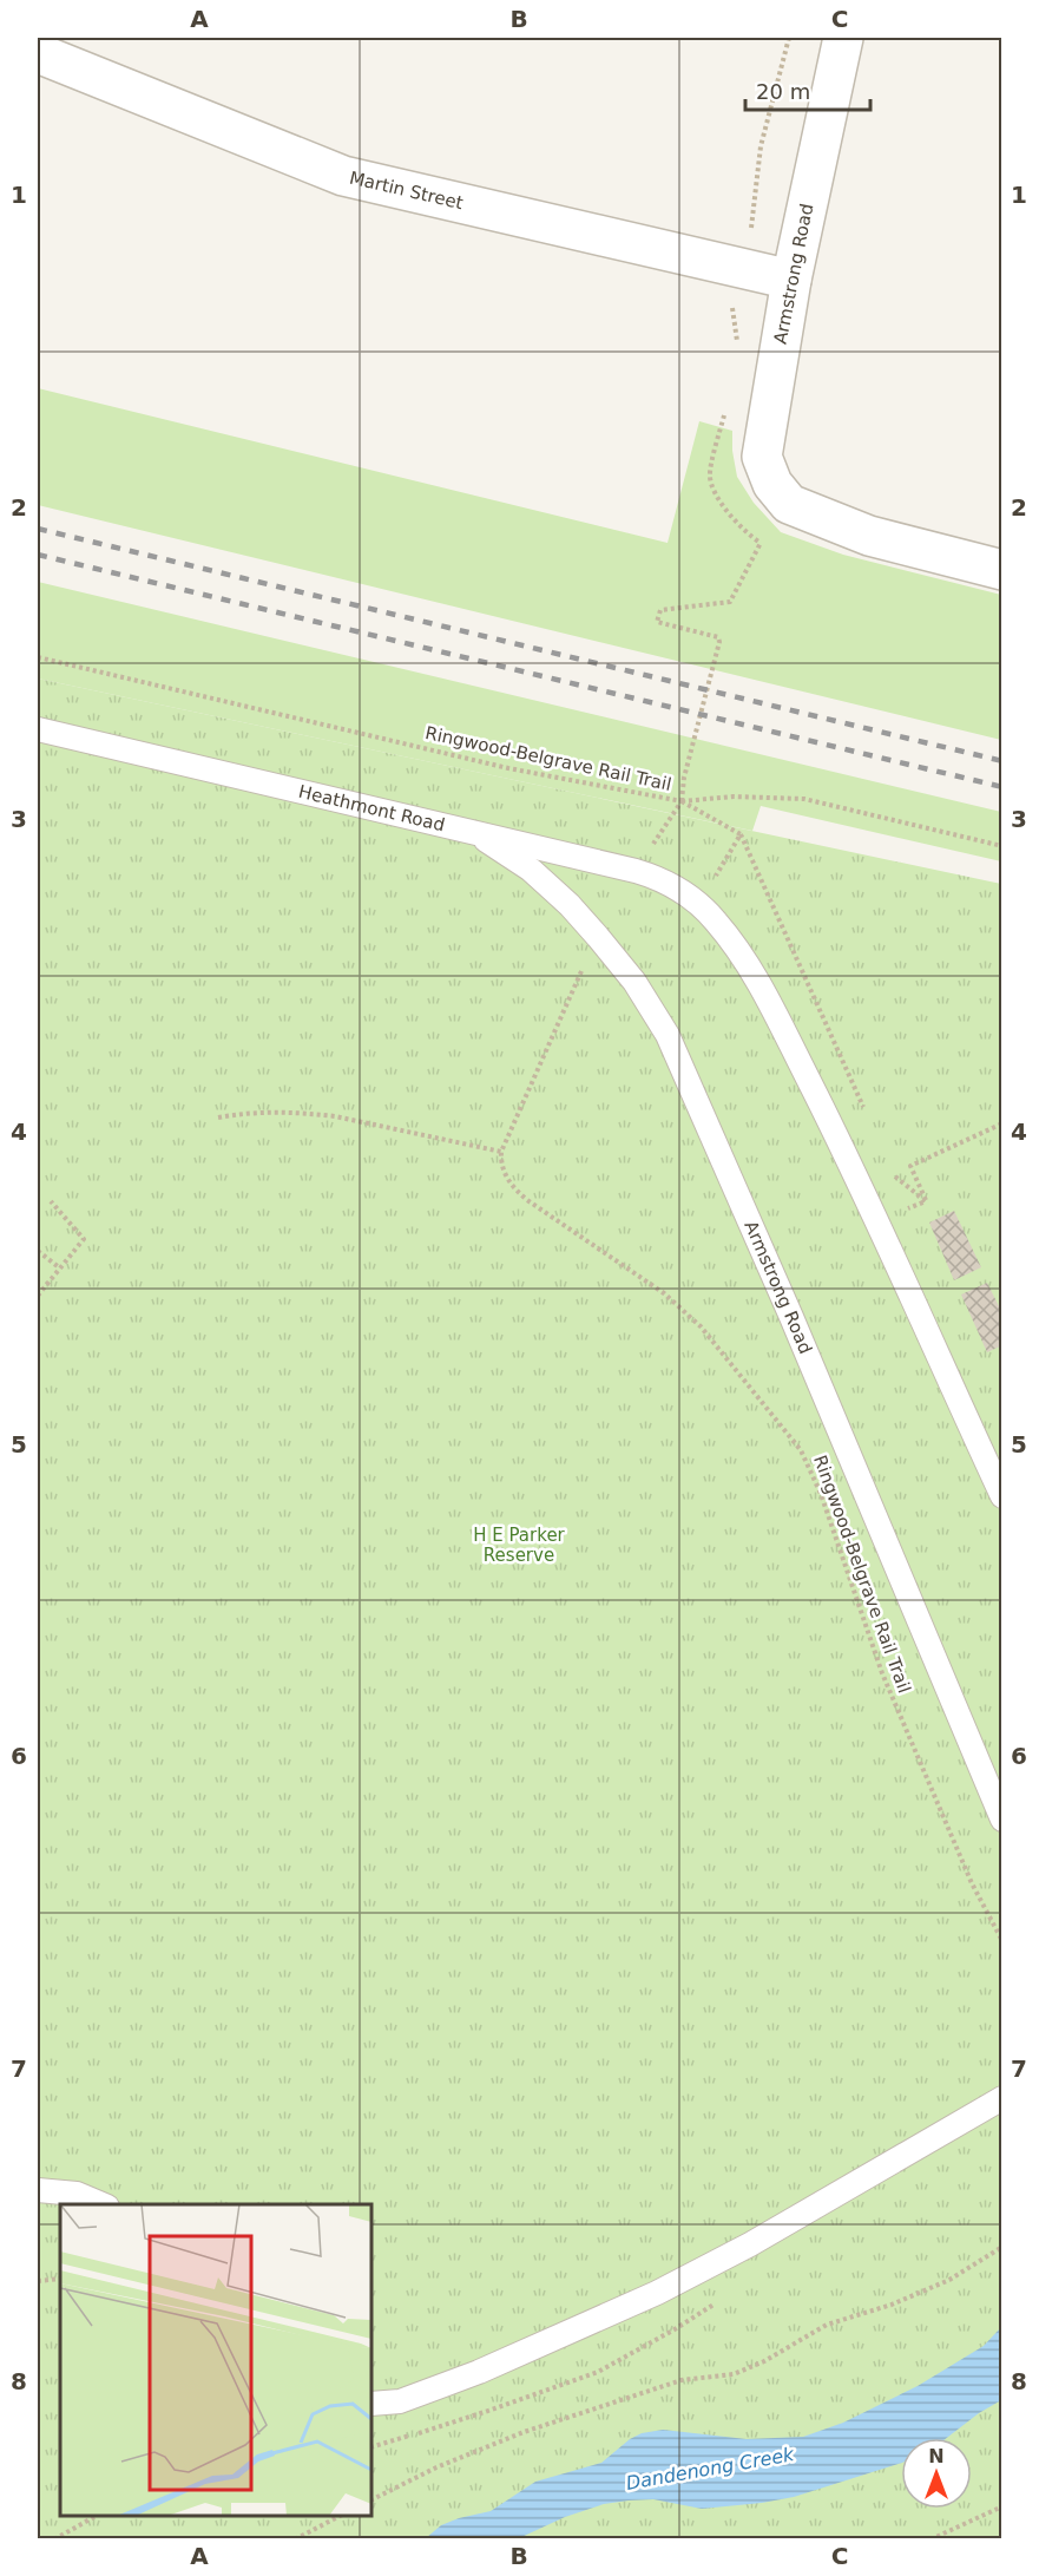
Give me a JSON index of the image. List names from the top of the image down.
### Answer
{
  "streets": {
    "street": ["Martin Street", "Armstrong Road"],
    "lane": ["Heathmont Road"],
    "path": ["Ringwood-Belgrave Rail Trail"]
  },
  "crossings": [
    ["Martin Street", "Armstrong Road"],
    ["Armstrong Road", "Heathmont Road"],
    ["Ringwood-Belgrave Rail Trail", "Heathmont Road"]
  ],
  "water": ["Dandenong Creek"],
  "parks": ["H E Parker Reserve"],
  "scale_bar": "20 m",
  "north": "top",
  "grid": {
    "columns": ["A", "B", "C"],
    "rows": [
      "1",
      "2",
      "3",
      "4",
      "5",
      "6",
      "7",
      "8"
    ]
  }
}
